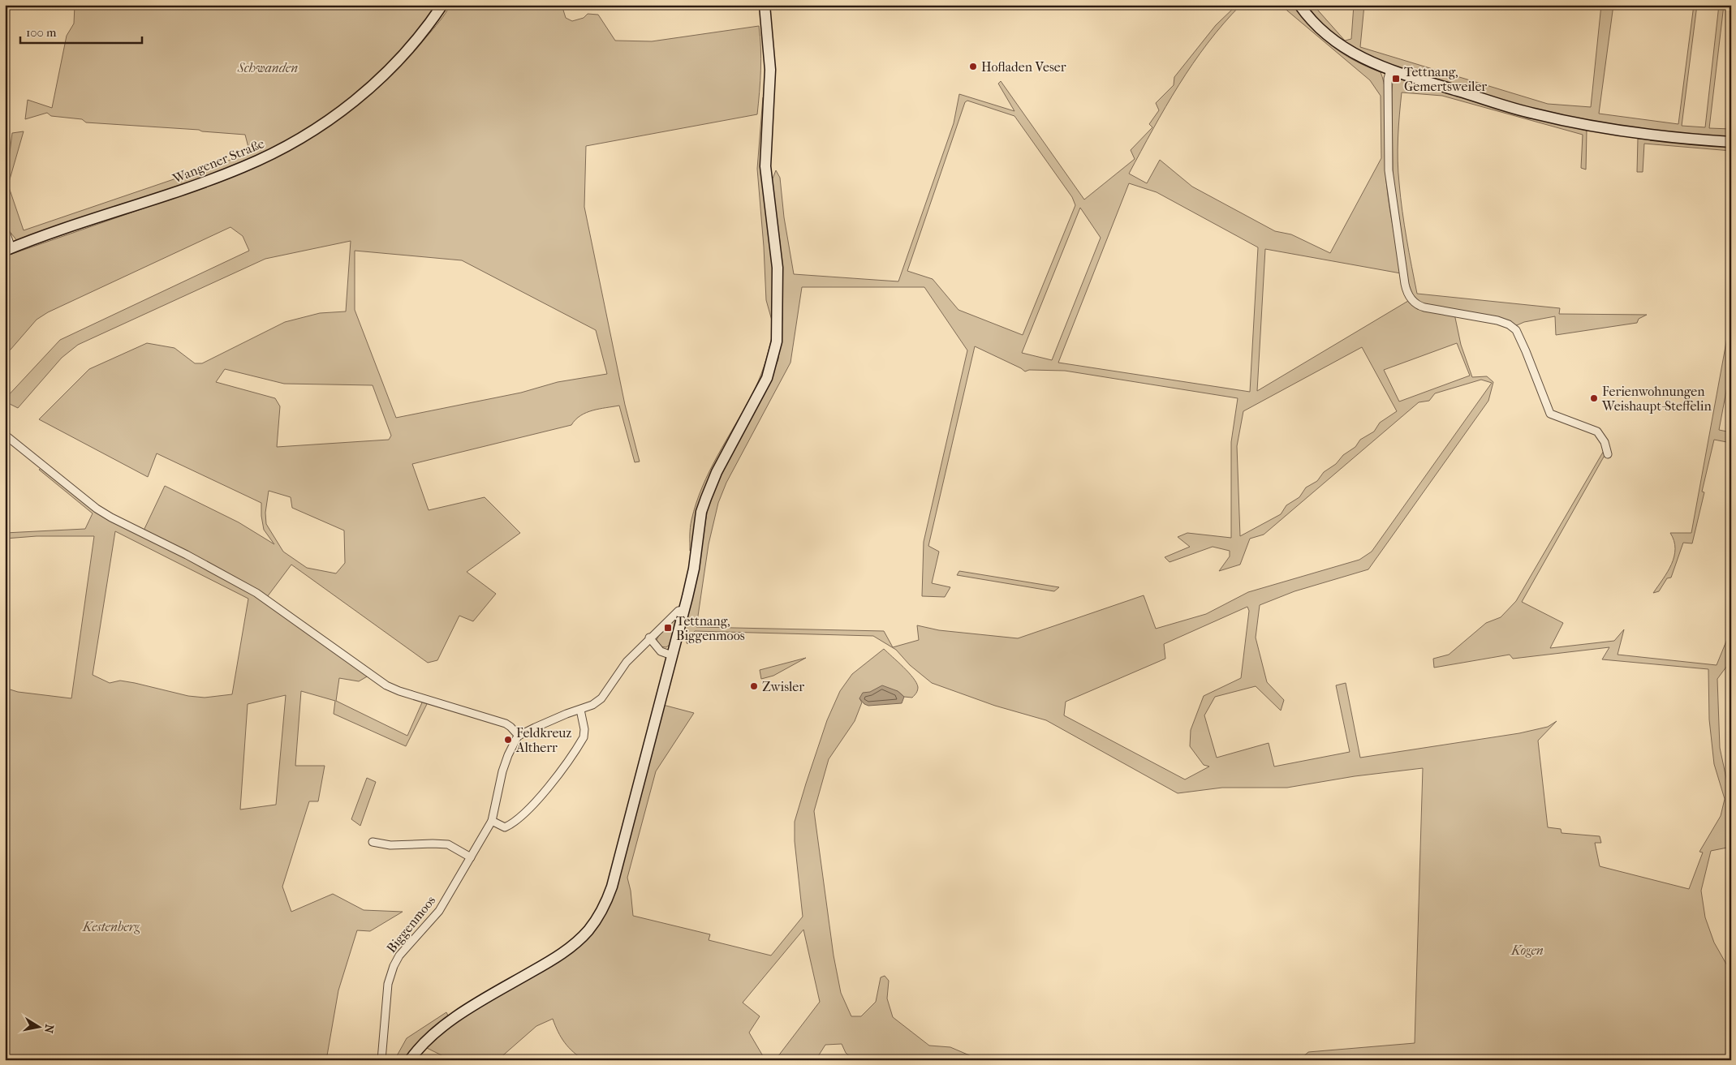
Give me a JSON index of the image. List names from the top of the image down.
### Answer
{
  "streets": {
    "main road": ["Wangener Straße"],
    "street": ["Biggenmoos"]
  },
  "parks": ["Schwanden", "Kestenberg", "Kogen"],
  "places": {
    "other": [
      "Hofladen Veser",
      "Ferienwohnungen Weishaupt-Steffelin",
      "Zwisler",
      "Feldkreuz Altherr"
    ],
    "transit": ["Tettnang, Gemertsweiler", "Tettnang, Biggenmoos"]
  },
  "scale_bar": "100 m",
  "north": "right"
}
